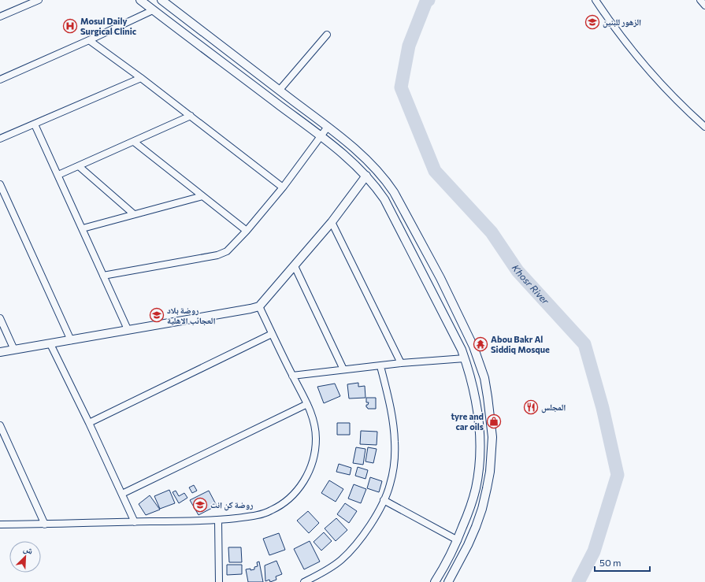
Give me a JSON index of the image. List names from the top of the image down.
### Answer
{
  "water": ["Khosr River"],
  "places": {
    "school or university": ["الزهور للبنين", "روضة بلاد العجائب الاهلية", "روضة كن انت"],
    "hospital": ["Mosul Daily Surgical Clinic"],
    "temple": ["Abou Bakr Al Siddiq Mosque"],
    "restaurant": ["المجلس"],
    "shop": ["tyre and car oils"]
  },
  "scale_bar": "50 m",
  "north": "top right"
}
